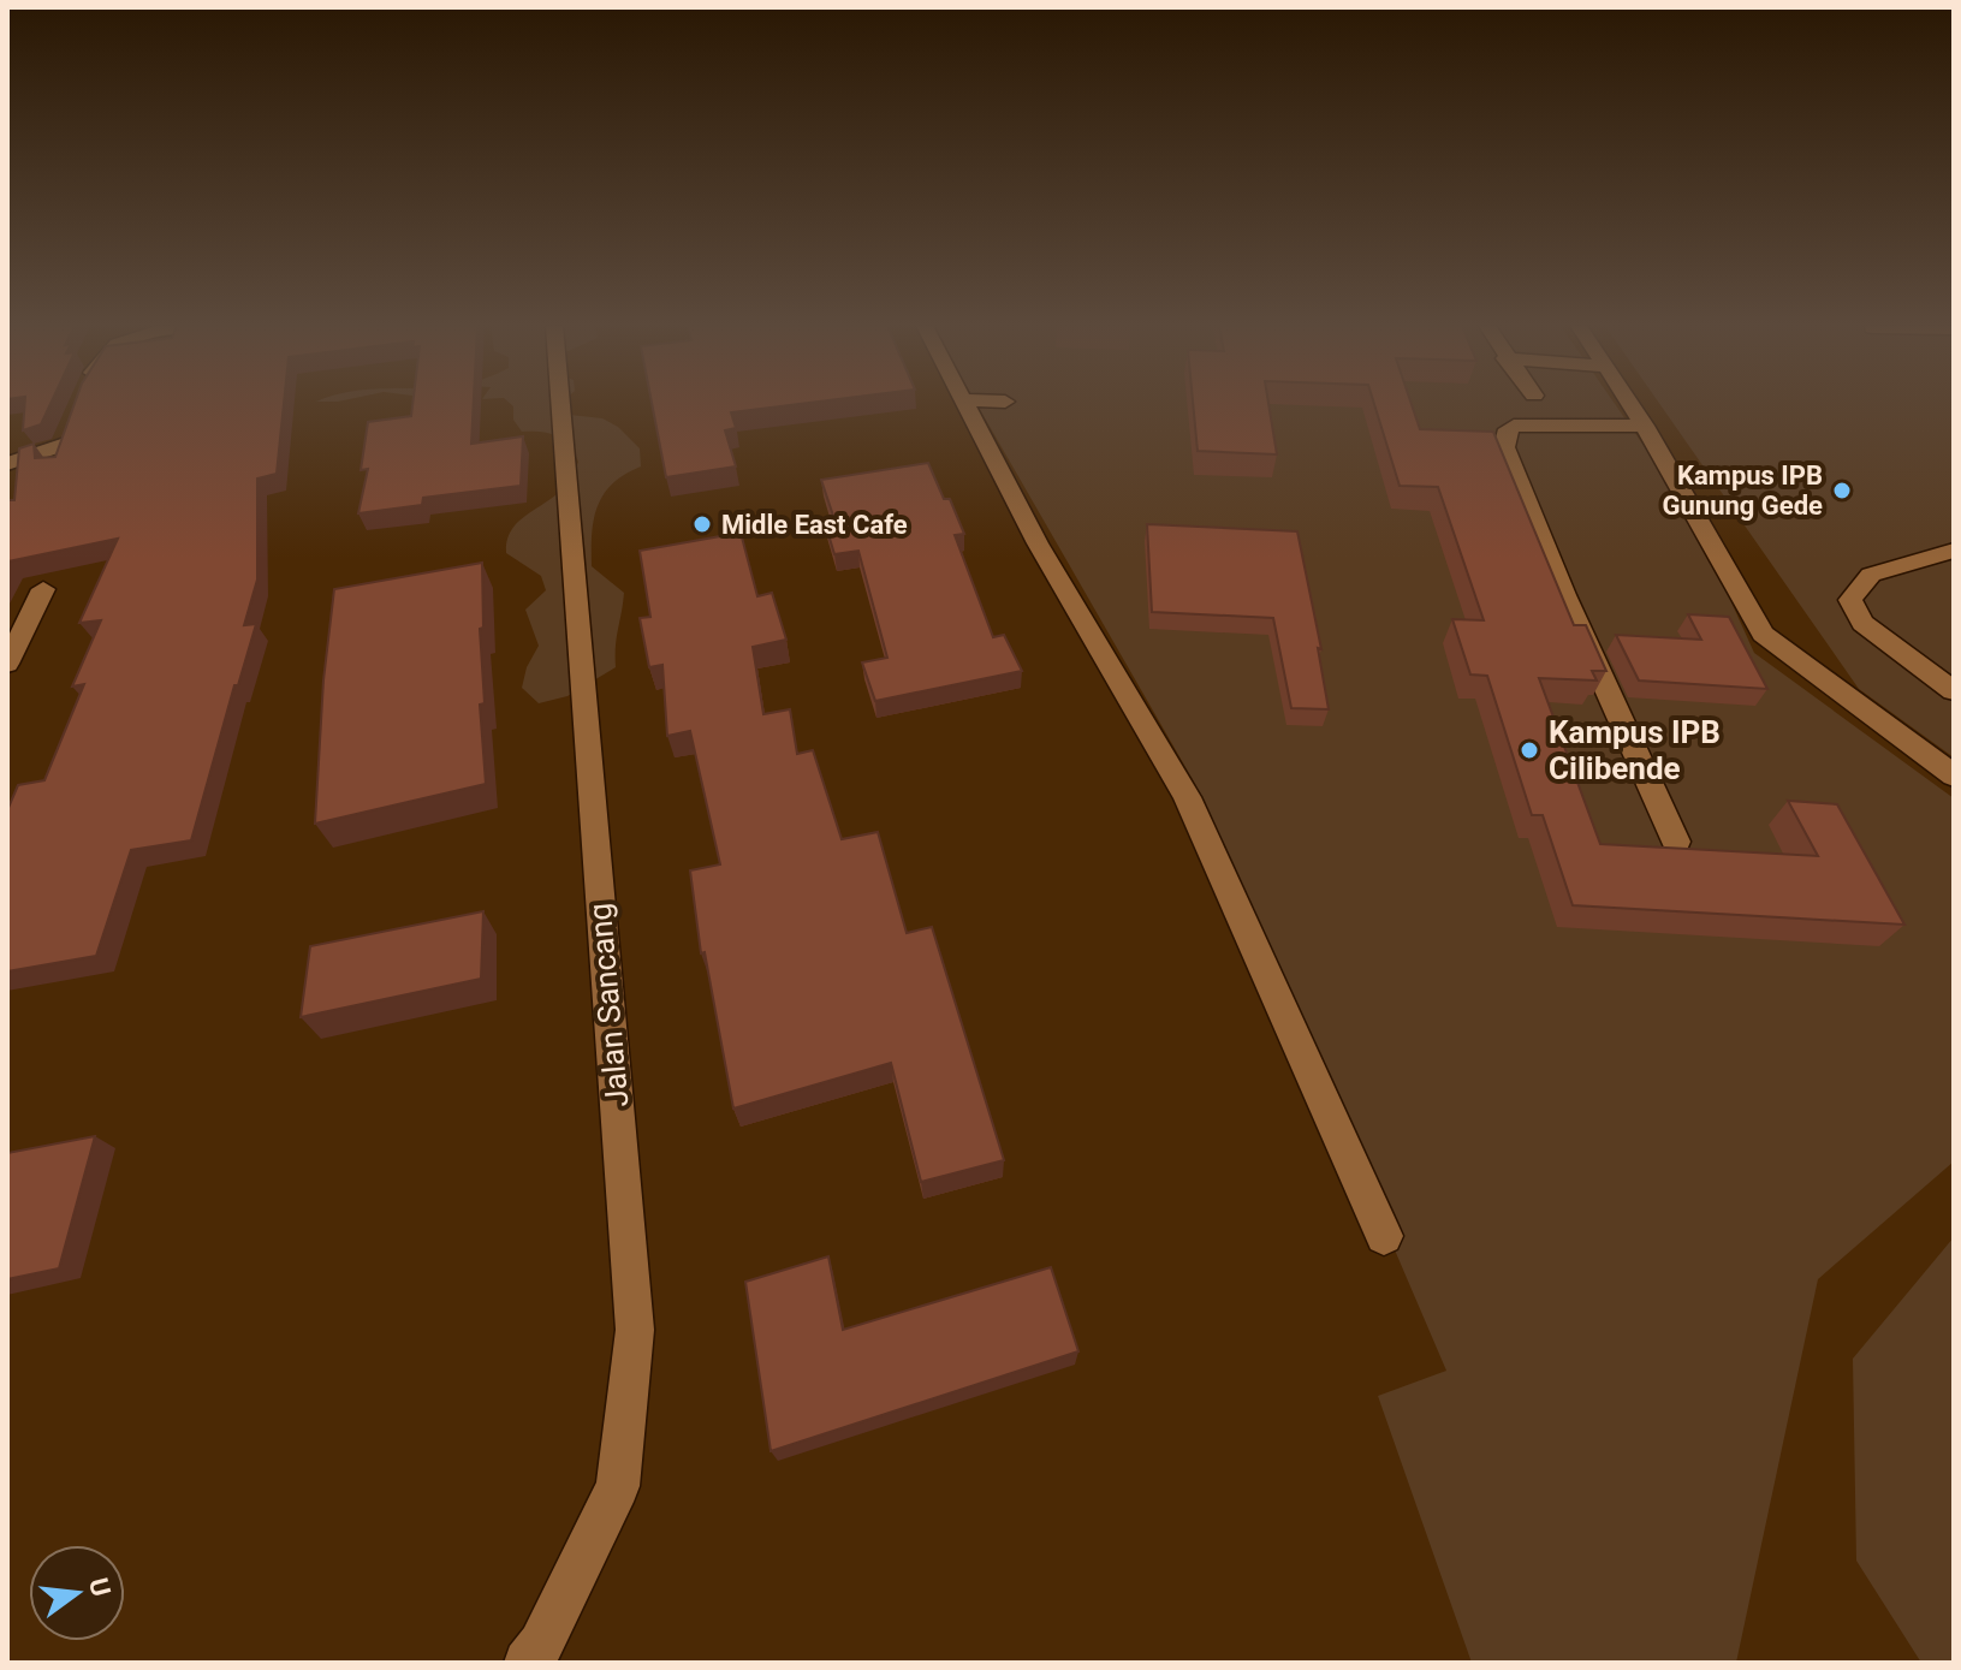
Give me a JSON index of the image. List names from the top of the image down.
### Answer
{
  "streets": {
    "street": ["Jalan Sancang"]
  },
  "places": ["Kampus IPB Gunung Gede", "Midle East Cafe", "Kampus IPB Cilibende"],
  "north": "right"
}
